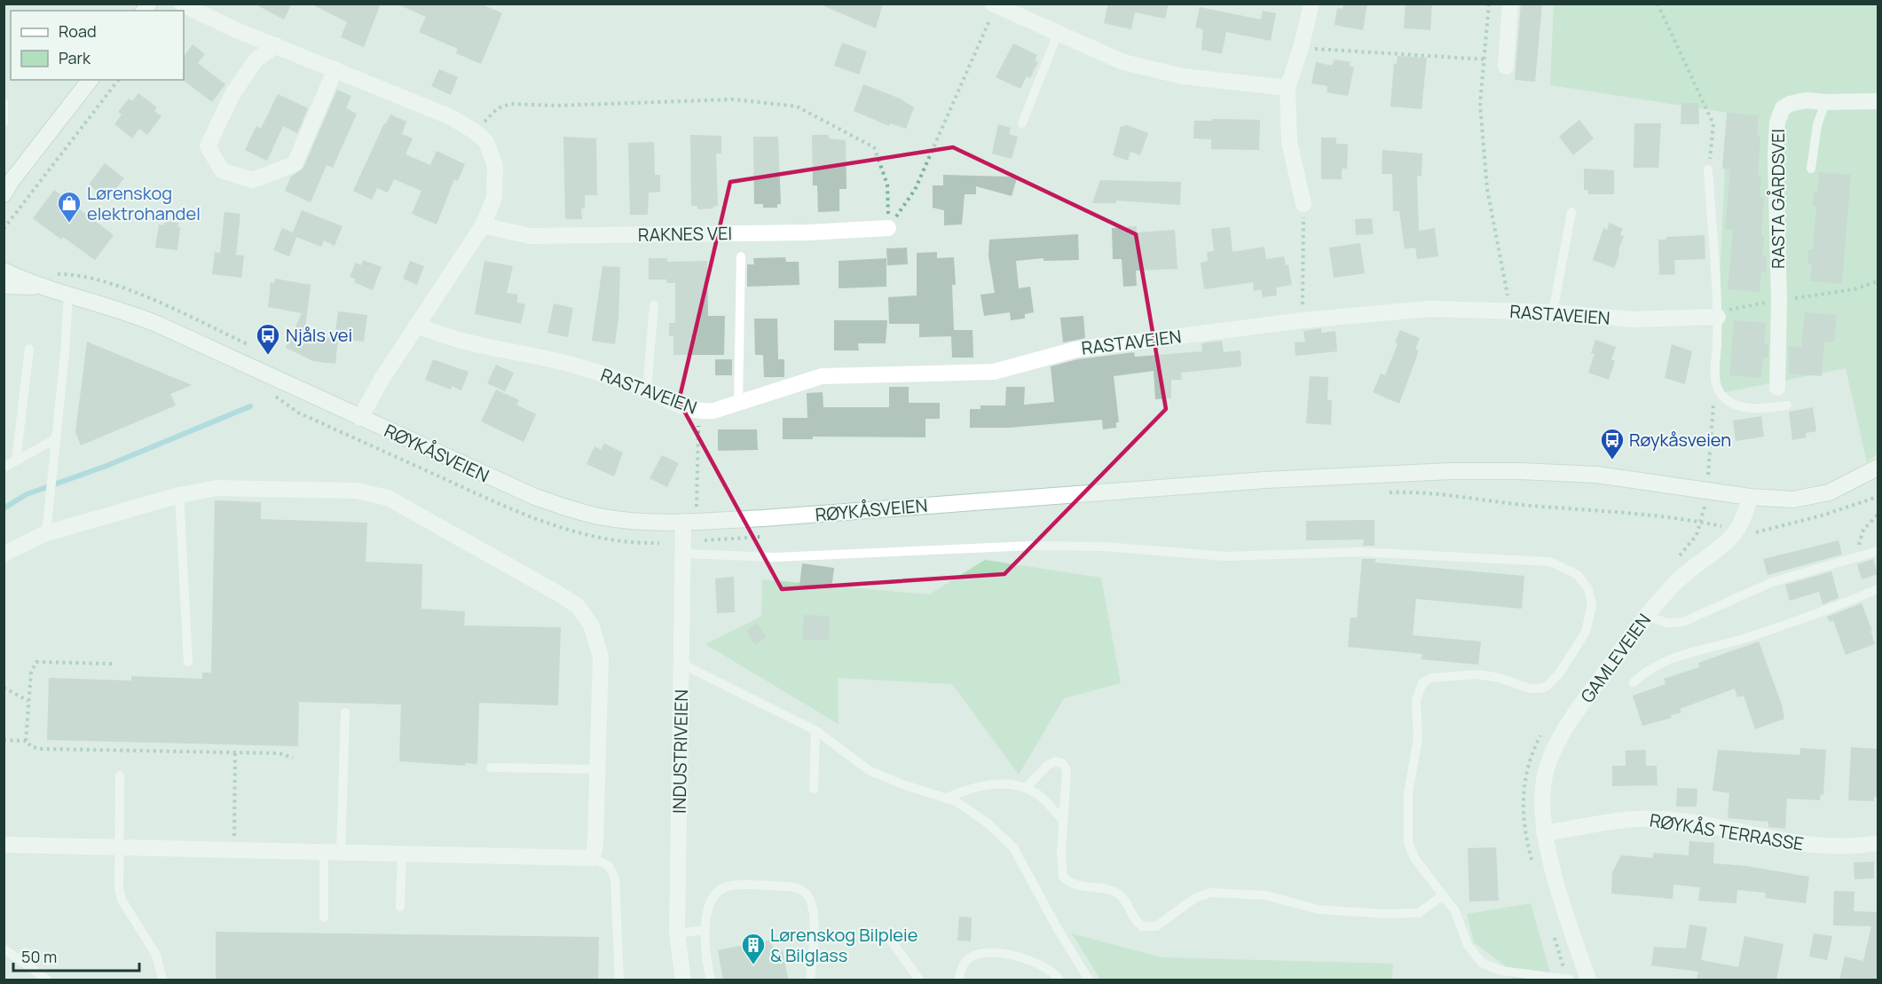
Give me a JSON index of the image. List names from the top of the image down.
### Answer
{
  "streets": {
    "street": [
      "RASTA GÅRDSVEI",
      "RAKNES VEI",
      "RASTAVEIEN",
      "RØYKÅSVEIEN",
      "GAMLEVEIEN",
      "INDUSTRIVEIEN",
      "RØYKÅS TERRASSE"
    ]
  },
  "crossings": [
    ["RØYKÅSVEIEN", "GAMLEVEIEN"],
    ["RØYKÅSVEIEN", "INDUSTRIVEIEN"],
    ["GAMLEVEIEN", "RØYKÅS TERRASSE"]
  ],
  "places": {
    "shop": ["Lørenskog elektrohandel"],
    "bus stop": ["Njåls vei", "Røykåsveien"],
    "building": ["Lørenskog Bilpleie & Bilglass"]
  },
  "legend": ["Road", "Park"],
  "scale_bar": "50 m"
}
